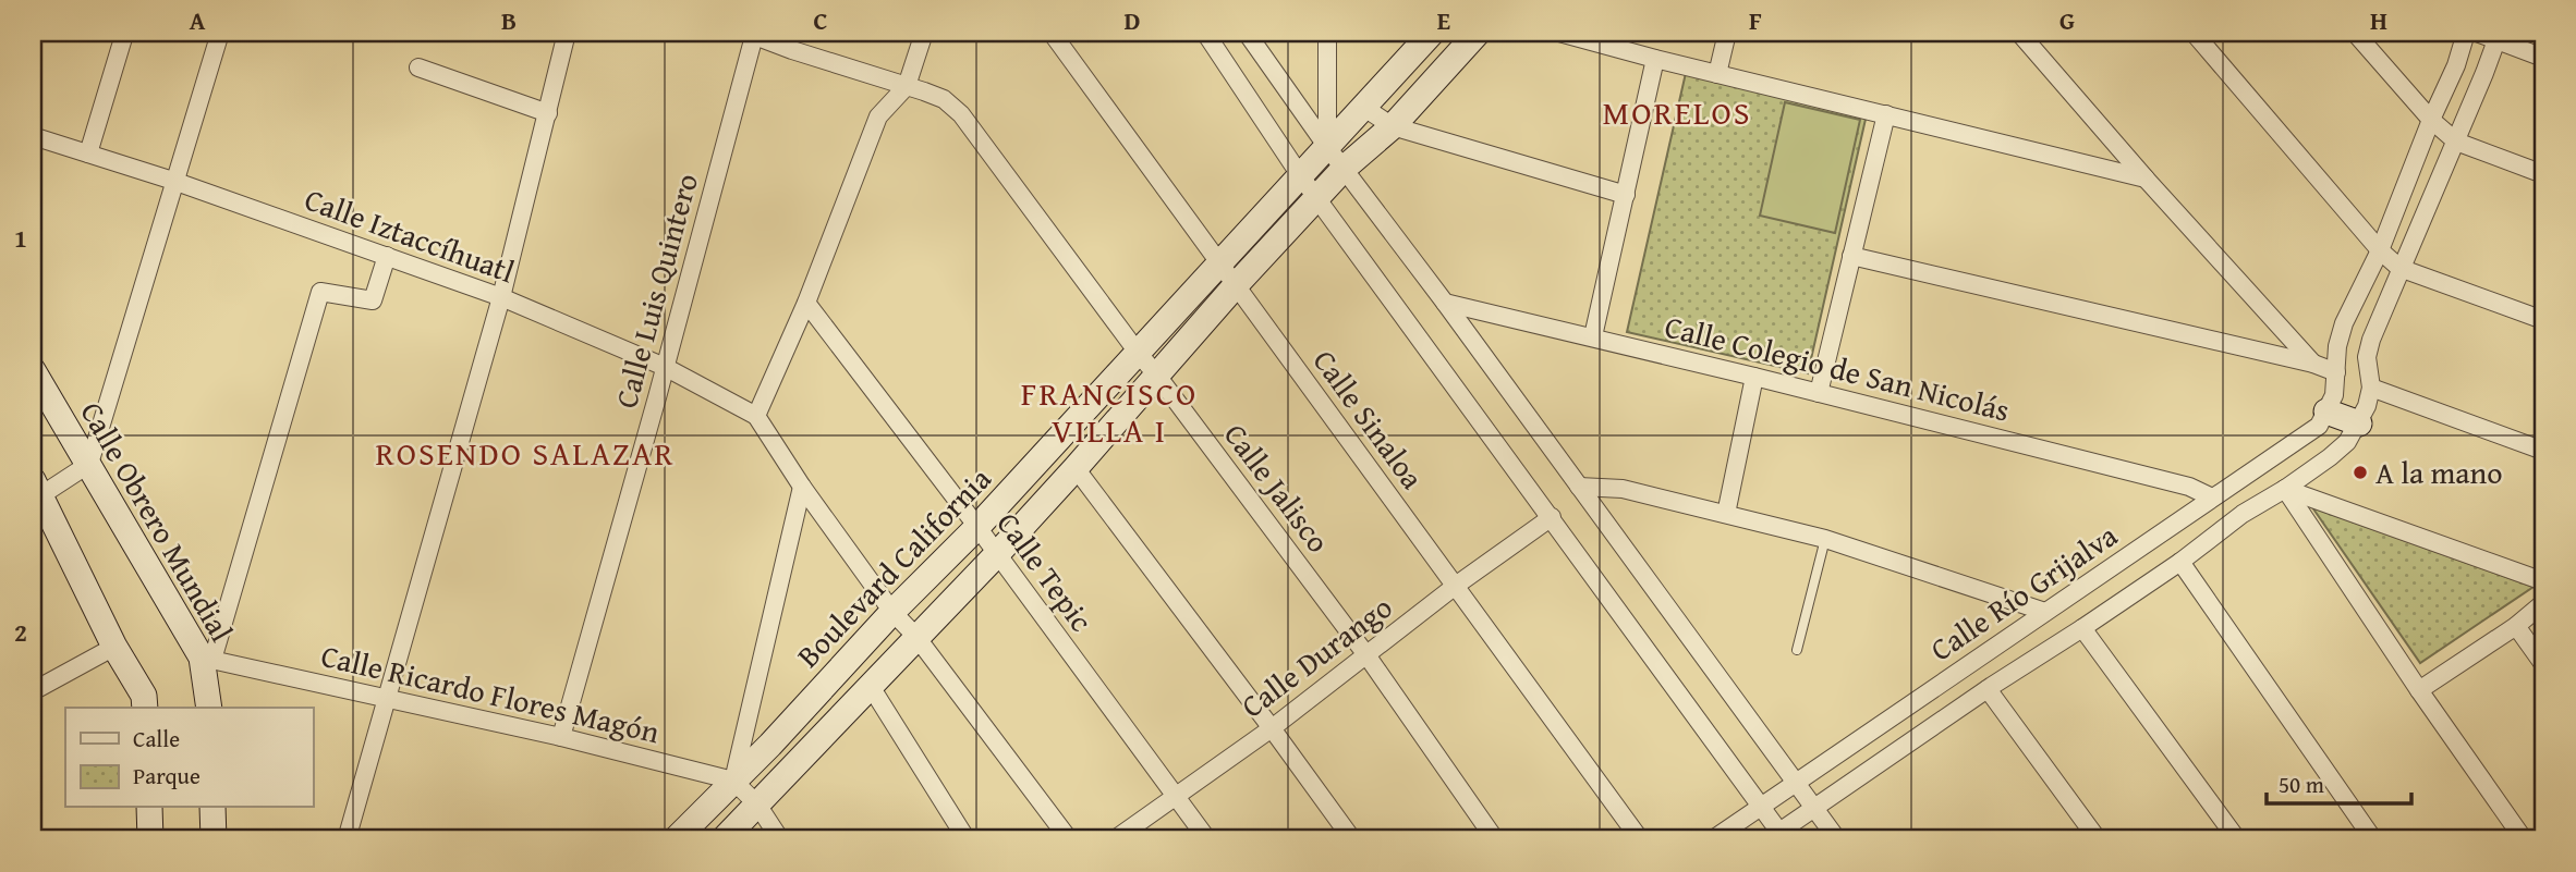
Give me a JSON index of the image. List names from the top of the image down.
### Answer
{
  "streets": {
    "street": [
      "Calle Iztaccíhuatl",
      "Calle Luis Quintero",
      "Calle Colegio de San Nicolás",
      "Calle Sinaloa",
      "Calle Jalisco",
      "Calle Obrero Mundial",
      "Boulevard California",
      "Calle Tepic",
      "Calle Río Grijalva",
      "Calle Durango",
      "Calle Ricardo Flores Magón"
    ]
  },
  "crossings": [
    ["Calle Iztaccíhuatl", "Calle Luis Quintero"],
    ["Calle Luis Quintero", "Calle Jalisco"],
    ["Calle Luis Quintero", "Calle Ricardo Flores Magón"],
    ["Calle Colegio de San Nicolás", "Calle Río Grijalva"],
    ["Calle Sinaloa", "Boulevard California"],
    ["Calle Sinaloa", "Calle Durango"],
    ["Calle Jalisco", "Boulevard California"],
    ["Calle Jalisco", "Calle Durango"],
    ["Calle Obrero Mundial", "Calle Ricardo Flores Magón"],
    ["Boulevard California", "Calle Tepic"],
    ["Boulevard California", "Calle Ricardo Flores Magón"],
    ["Calle Tepic", "Calle Durango"]
  ],
  "districts": ["MORELOS", "FRANCISCO VILLA I", "ROSENDO SALAZAR"],
  "places": ["A la mano"],
  "legend": ["Calle", "Parque"],
  "scale_bar": "50 m",
  "grid": {
    "columns": [
      "A",
      "B",
      "C",
      "D",
      "E",
      "F",
      "G",
      "H"
    ],
    "rows": ["1", "2"]
  }
}
